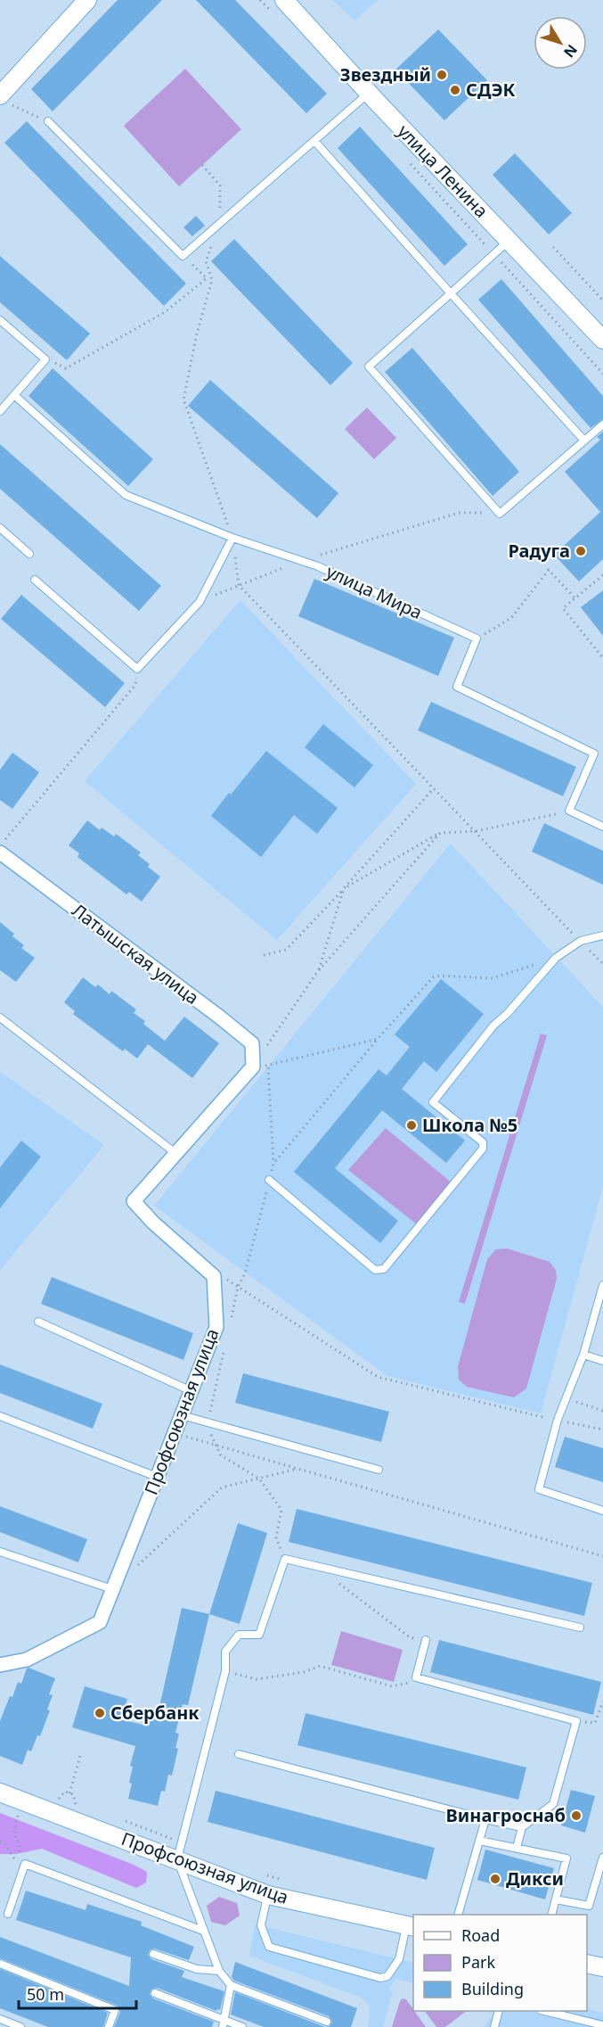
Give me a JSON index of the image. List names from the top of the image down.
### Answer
{
  "streets": {
    "street": ["улица Ленина", "Латышская улица", "Профсоюзная улица"],
    "lane": ["улица Мира"]
  },
  "crossings": [
    ["Латышская улица", "Профсоюзная улица"]
  ],
  "places": [
    "Звездный",
    "СДЭК",
    "Радуга",
    "Школа №5",
    "Сбербанк",
    "Винагроснаб",
    "Дикси"
  ],
  "legend": ["Road", "Park", "Building"],
  "scale_bar": "50 m",
  "north": "bottom right"
}
